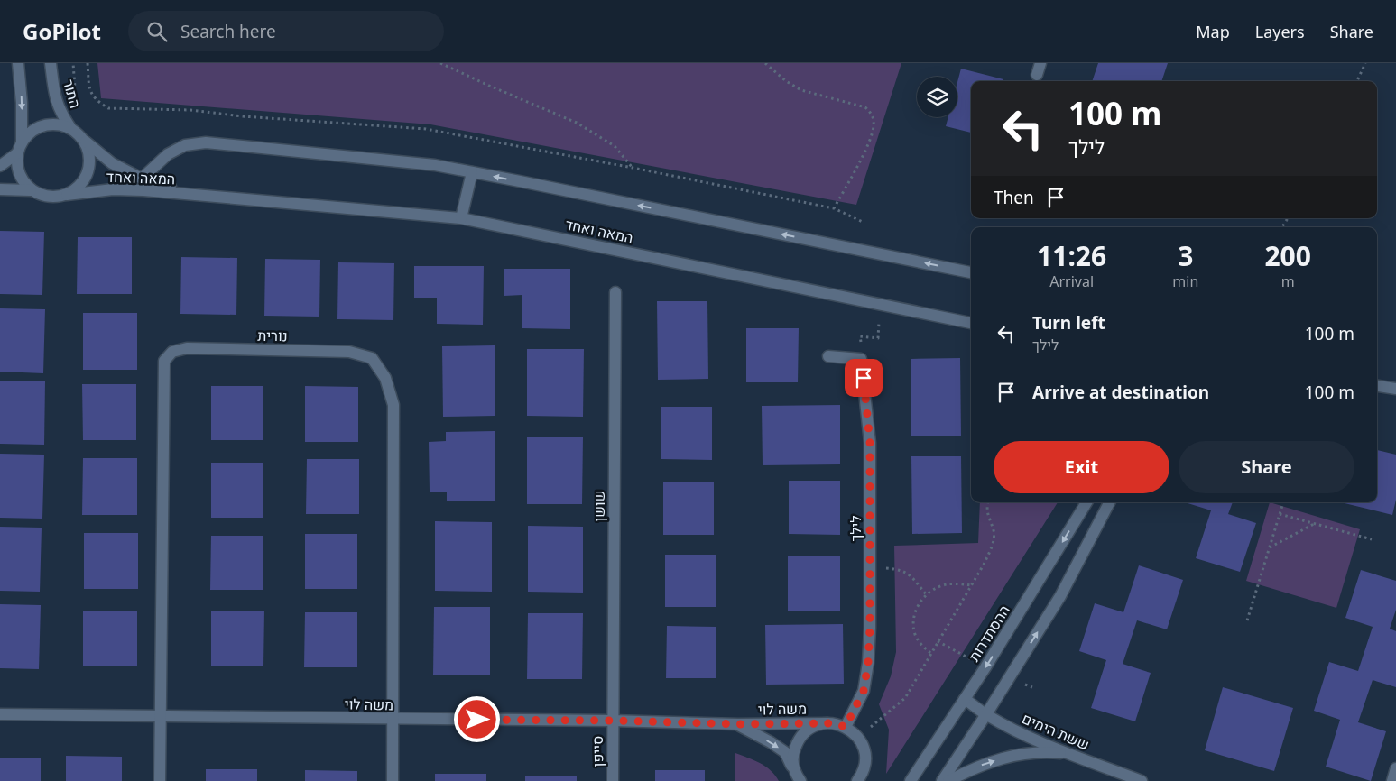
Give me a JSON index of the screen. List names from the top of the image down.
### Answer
{
  "streets": {
    "street": [
      "התור",
      "המאה ואחד",
      "נורית",
      "שושן",
      "לילך",
      "ההסתדרות",
      "משה לוי",
      "ששת הימים",
      "סייפן"
    ]
  },
  "crossings": [
    ["התור", "המאה ואחד"],
    ["נורית", "משה לוי"],
    ["שושן", "משה לוי"],
    ["שושן", "סייפן"],
    ["לילך", "משה לוי"],
    ["ההסתדרות", "ששת הימים"],
    ["משה לוי", "סייפן"]
  ],
  "page": {
    "header": "GoPilot",
    "search": "Search here",
    "nav": ["Map", "Layers", "Share"],
    "turn": ["100 m", "לילך"],
    "then": "Then",
    "eta": [
      "11:26",
      "Arrival",
      "3",
      "min",
      "200",
      "m"
    ],
    "list": [
      {
        "name": "Turn left",
        "note": "לילך",
        "value": "100 m"
      },
      {
        "name": "Arrive at destination",
        "value": "100 m"
      }
    ],
    "buttons": ["Exit", "Share"]
  }
}
